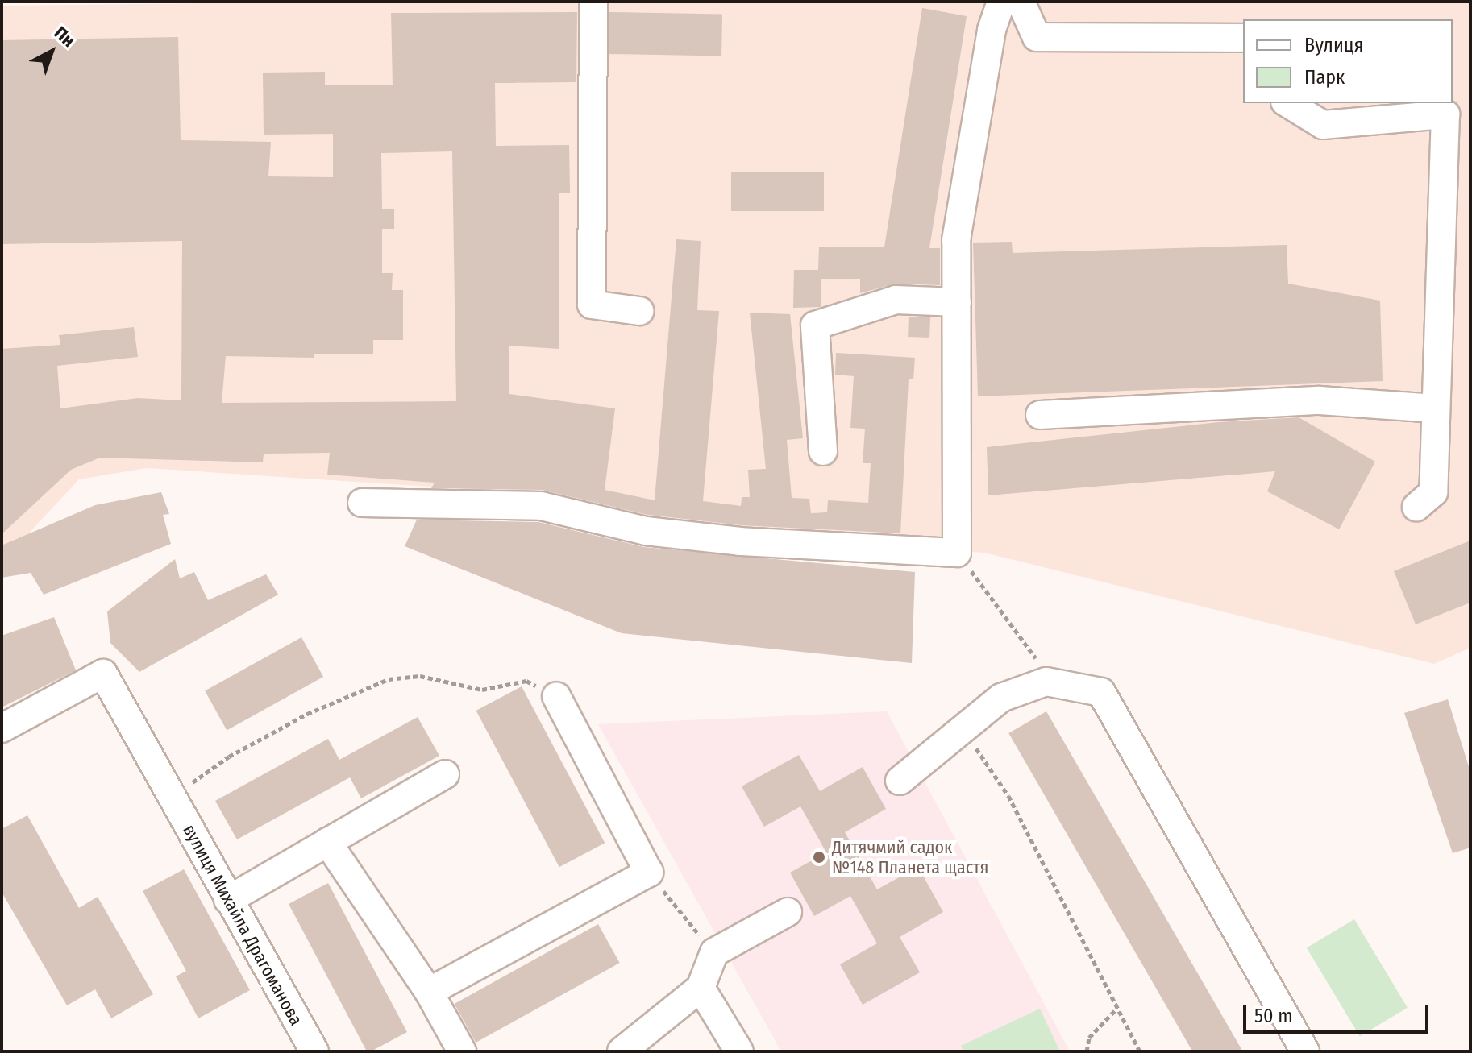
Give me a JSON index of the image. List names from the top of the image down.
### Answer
{
  "streets": {
    "street": ["вулиця Михайла Драгоманова"]
  },
  "places": ["Дитячмий садок №148 Планета щастя"],
  "legend": ["Вулиця", "Парк"],
  "scale_bar": "50 m",
  "north": "top right"
}
